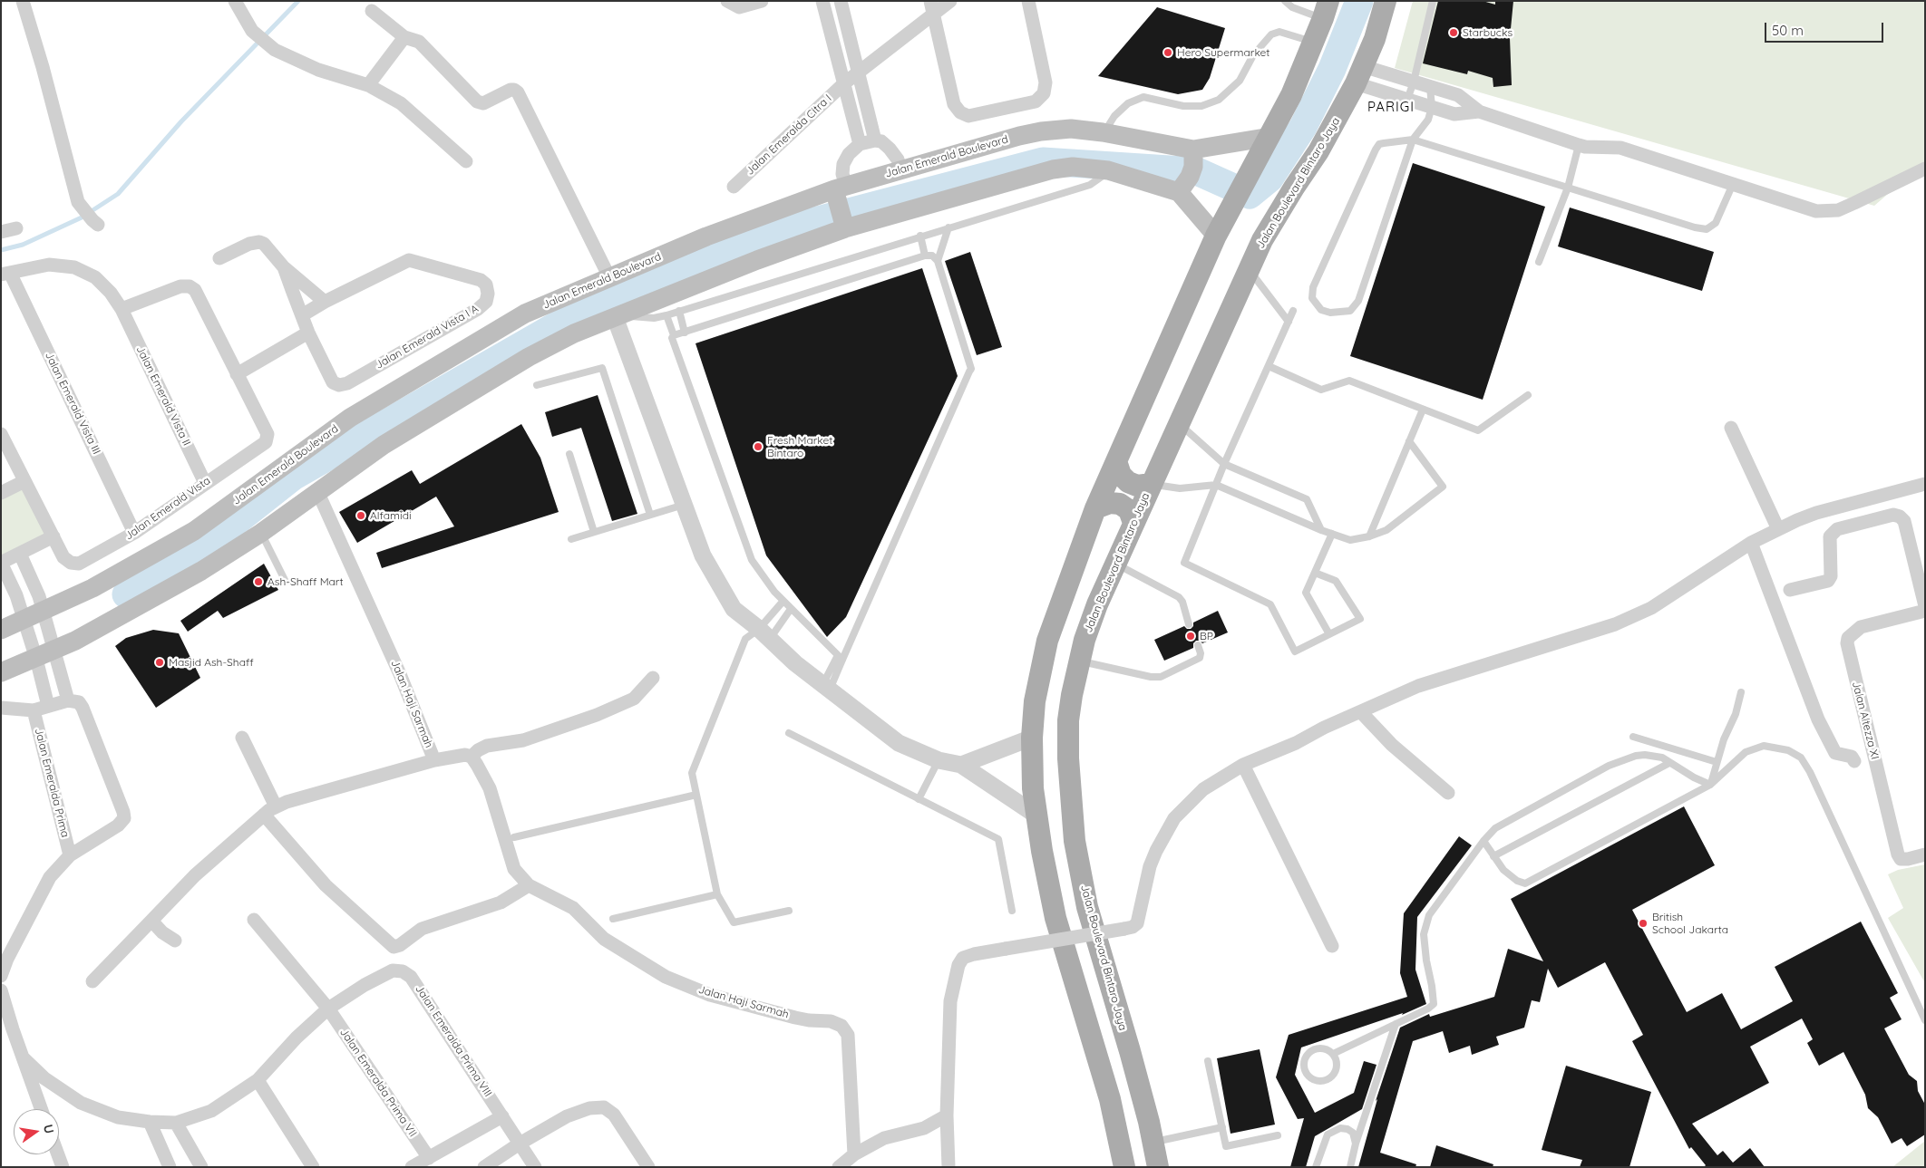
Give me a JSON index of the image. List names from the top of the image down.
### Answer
{
  "streets": {
    "main road": ["Jalan Emerald Boulevard", "Jalan Boulevard Bintaro Jaya"],
    "street": [
      "Jalan Emeralda Citra I",
      "Jalan Emerald Vista I A",
      "Jalan Emerald Vista II",
      "Jalan Emerald Vista III",
      "Jalan Emerald Vista",
      "Jalan Haji Sarmah",
      "Jalan Altezza XI",
      "Jalan Emeralda Prima",
      "Jalan Emeralda Prima VIII",
      "Jalan Emeralda Prima VII"
    ]
  },
  "crossings": [
    ["Jalan Emerald Vista II", "Jalan Emerald Vista III"],
    ["Jalan Emerald Vista II", "Jalan Emerald Vista"],
    ["Jalan Emerald Vista III", "Jalan Emerald Vista"],
    ["Jalan Emeralda Prima VIII", "Jalan Emeralda Prima VII"]
  ],
  "districts": ["PARIGI"],
  "places": [
    "Starbucks",
    "Hero Supermarket",
    "Fresh Market Bintaro",
    "Alfamidi",
    "Ash-Shaff Mart",
    "BP",
    "Masjid Ash-Shaff",
    "British School Jakarta"
  ],
  "scale_bar": "50 m",
  "north": "right"
}
